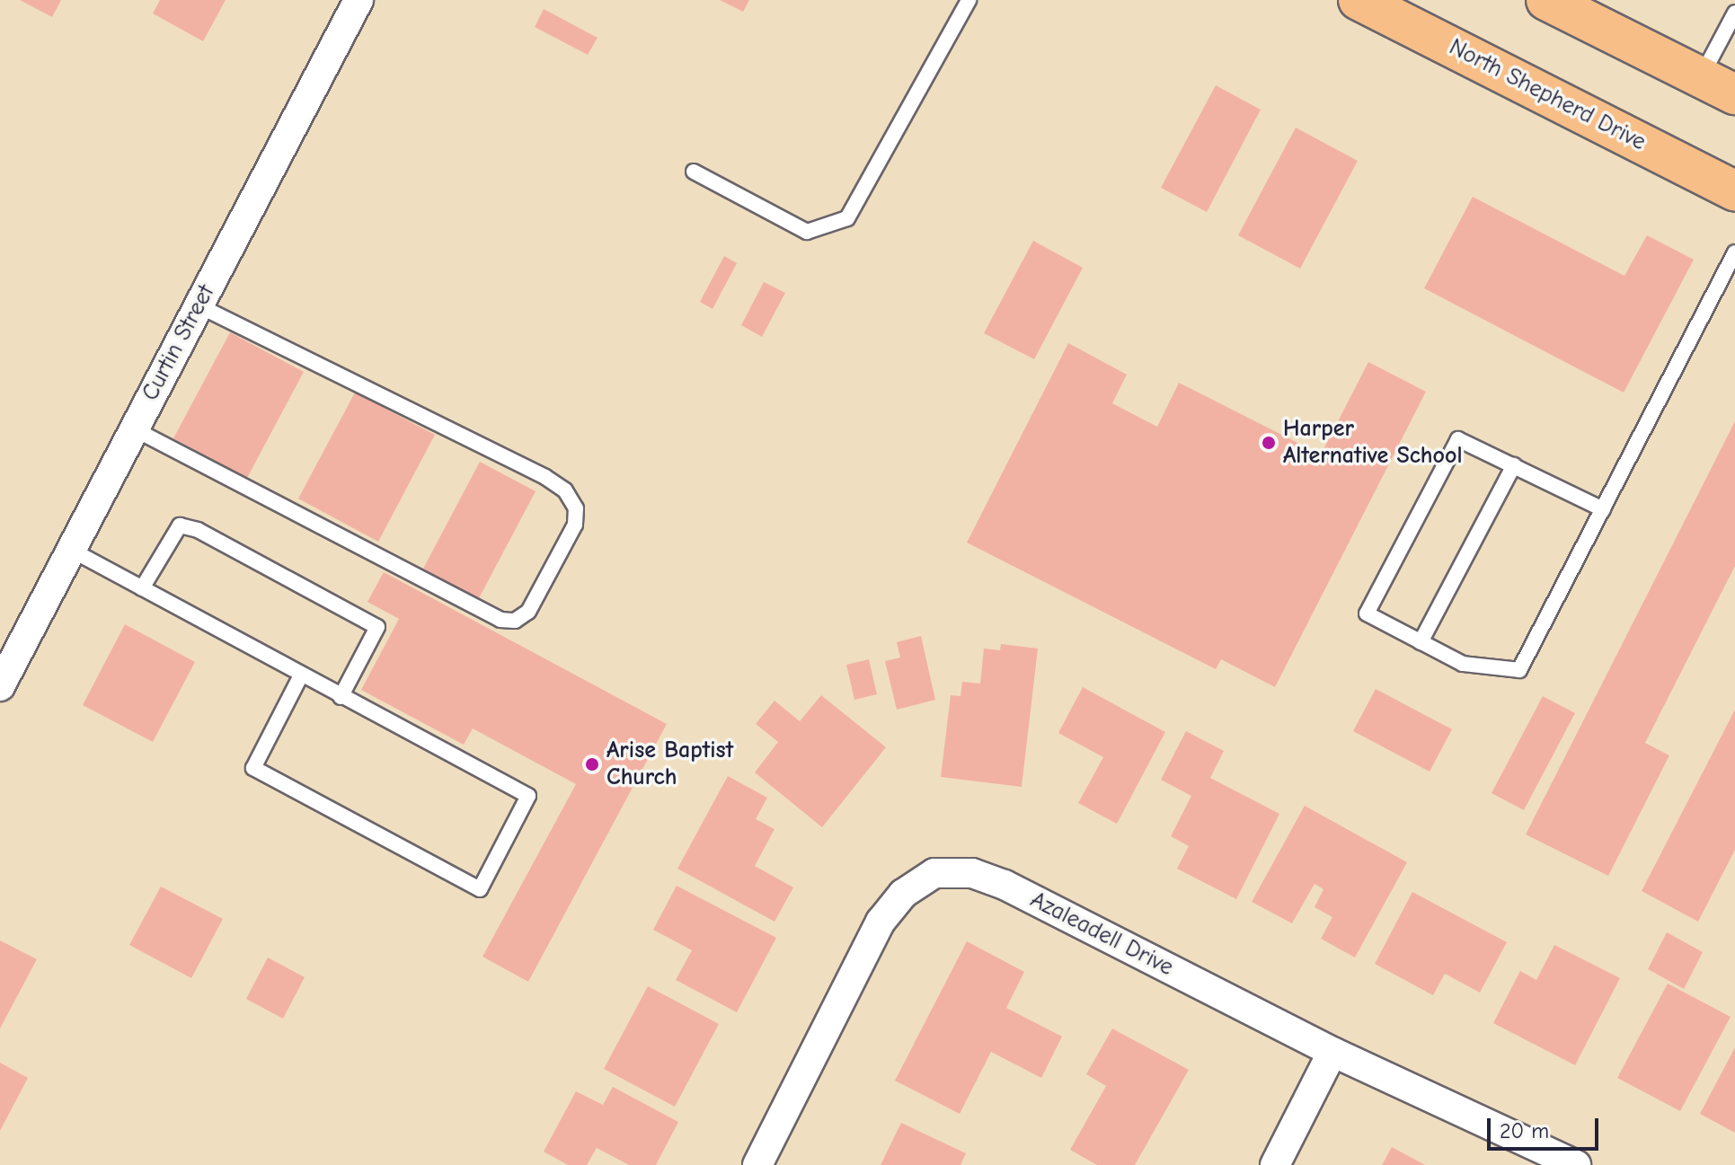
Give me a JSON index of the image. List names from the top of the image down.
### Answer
{
  "streets": {
    "main road": ["North Shepherd Drive"],
    "street": ["Curtin Street", "Azaleadell Drive"]
  },
  "places": ["Harper Alternative School", "Arise Baptist Church"],
  "scale_bar": "20 m"
}
